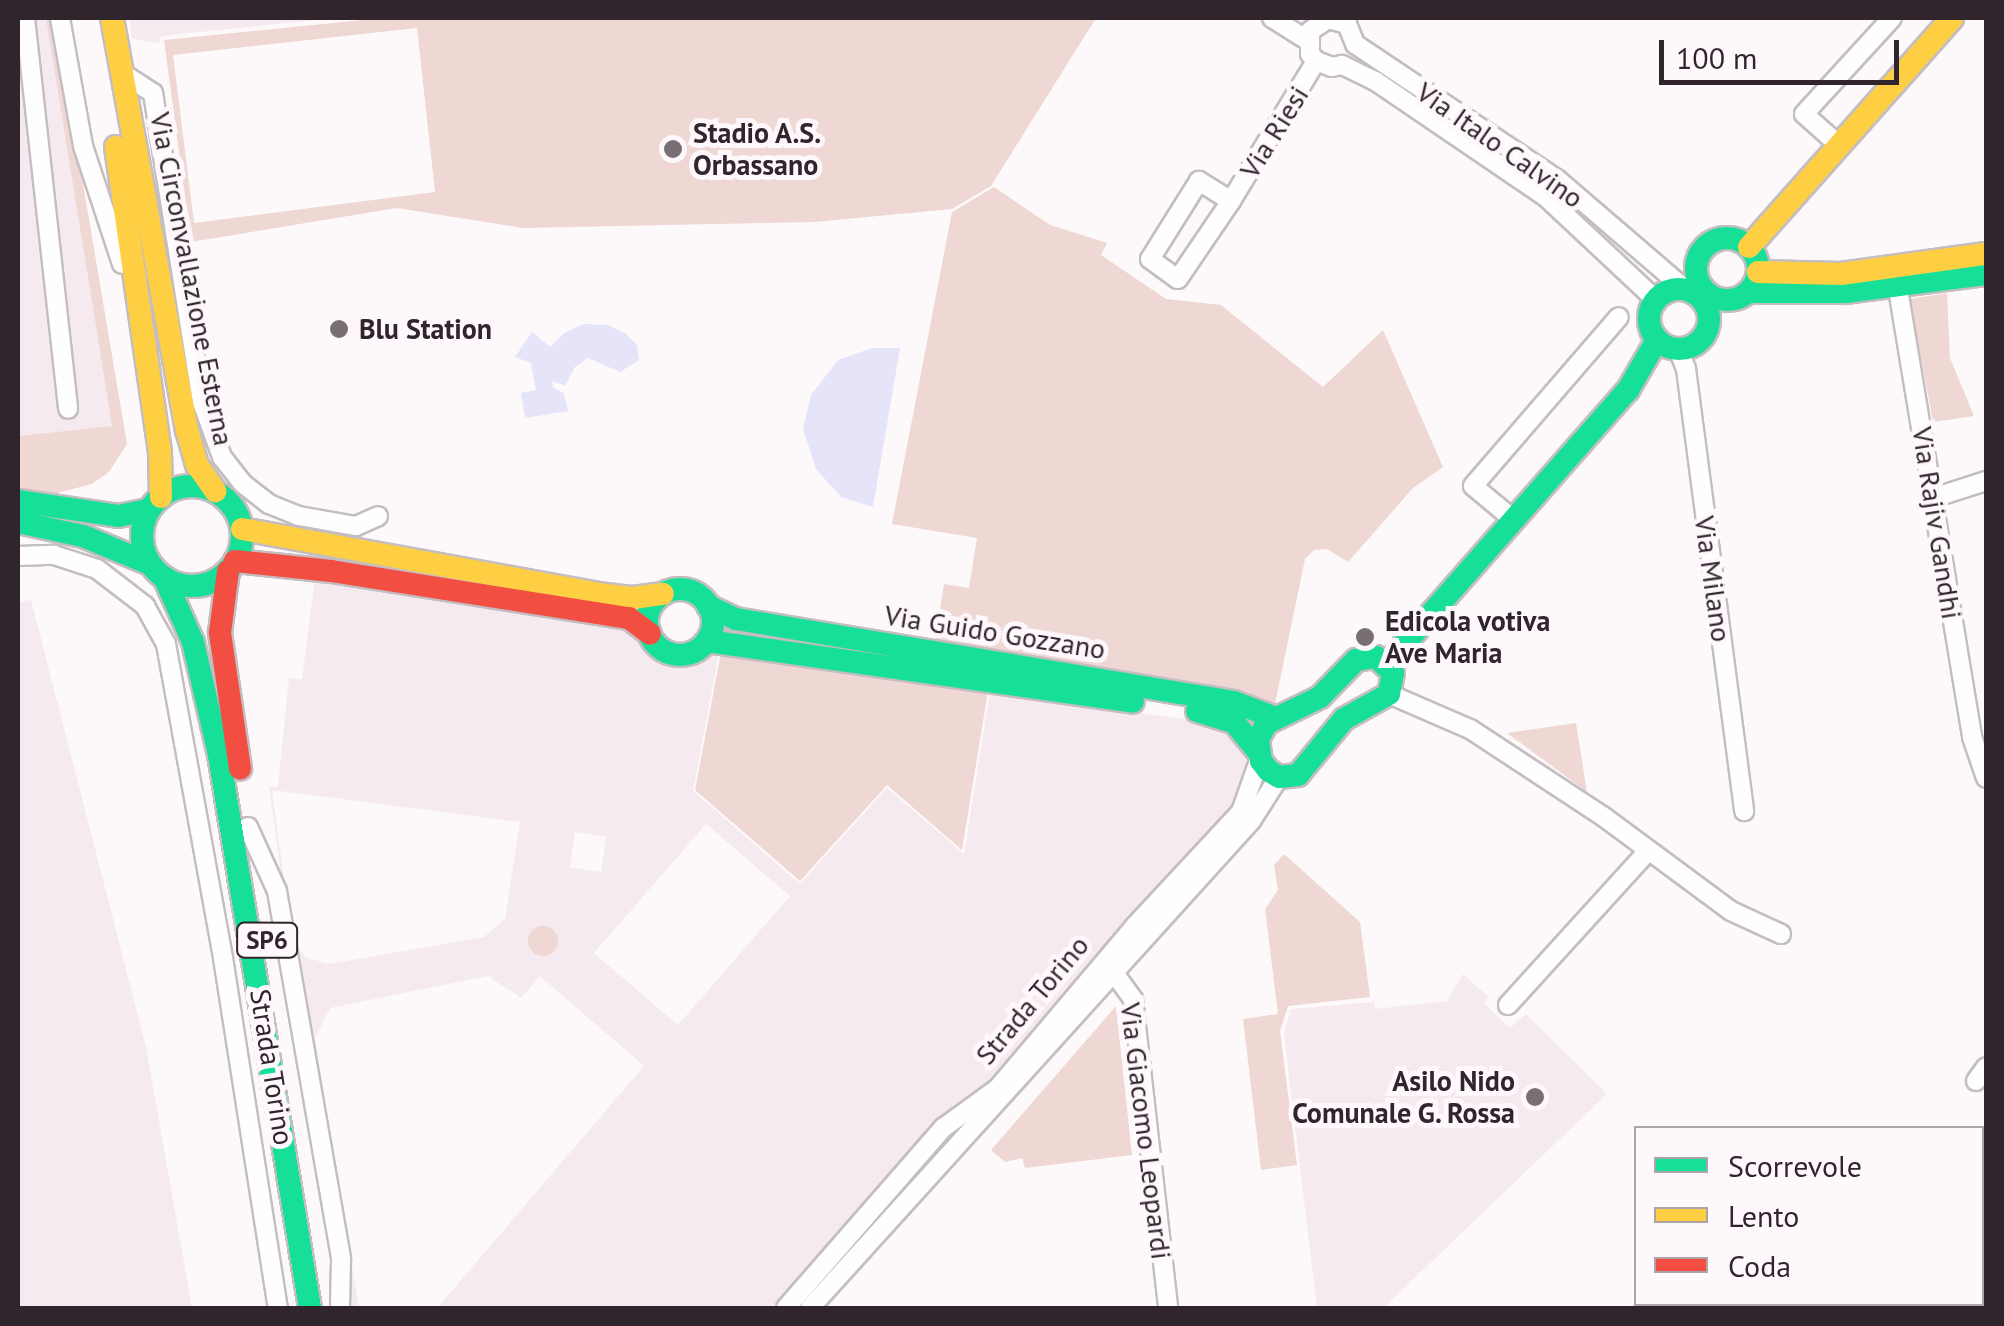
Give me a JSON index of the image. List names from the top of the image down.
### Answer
{
  "streets": {
    "street": [
      "Via Riesi",
      "Via Italo Calvino",
      "Via Circonvallazione Esterna",
      "Via Rajiv Gandhi",
      "Via Milano",
      "Via Guido Gozzano",
      "SP6",
      "Strada Torino",
      "Via Giacomo Leopardi"
    ]
  },
  "crossings": [
    ["Via Riesi", "Via Italo Calvino"],
    ["Via Italo Calvino", "Via Milano"],
    ["Via Guido Gozzano", "Strada Torino"],
    ["Strada Torino", "Via Giacomo Leopardi"]
  ],
  "places": [
    "Stadio A.S. Orbassano",
    "Blu Station",
    "Edicola votiva Ave Maria",
    "Asilo Nido Comunale G. Rossa"
  ],
  "legend": ["Scorrevole", "Lento", "Coda"],
  "scale_bar": "100 m"
}
